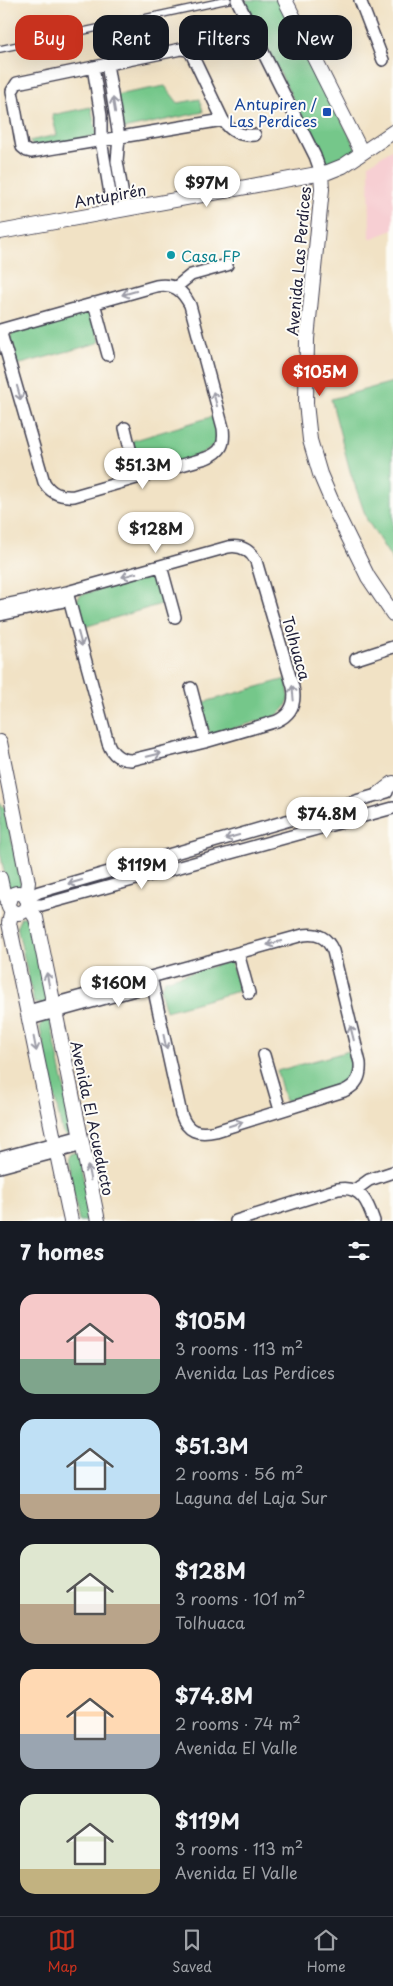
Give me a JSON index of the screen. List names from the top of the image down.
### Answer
{
  "streets": {
    "street": [
      "Antupirén",
      "Avenida Las Perdices",
      "Tolhuaca",
      "Avenida El Acueducto"
    ]
  },
  "crossings": [
    ["Antupirén", "Avenida Las Perdices"]
  ],
  "places": {
    "transit": ["Antupiren / Las Perdices"],
    "other": ["Casa FP"]
  },
  "page": {
    "chip": [
      "Buy",
      "Rent",
      "Filters",
      "New"
    ],
    "price": [
      "$97M",
      "$105M",
      "$51.3M",
      "$128M",
      "$74.8M",
      "$119M",
      "$160M"
    ],
    "heading": "7 homes",
    "list": [
      {
        "name": "$105M",
        "note": "3 rooms · 113 m² · Avenida Las Perdices"
      },
      {
        "name": "$51.3M",
        "note": "2 rooms · 56 m² · Laguna del Laja Sur"
      },
      {
        "name": "$128M",
        "note": "3 rooms · 101 m² · Tolhuaca"
      },
      {
        "name": "$74.8M",
        "note": "2 rooms · 74 m² · Avenida El Valle"
      },
      {
        "name": "$119M",
        "note": "3 rooms · 113 m² · Avenida El Valle"
      }
    ],
    "tabs": ["Map", "Saved", "Home"]
  }
}
